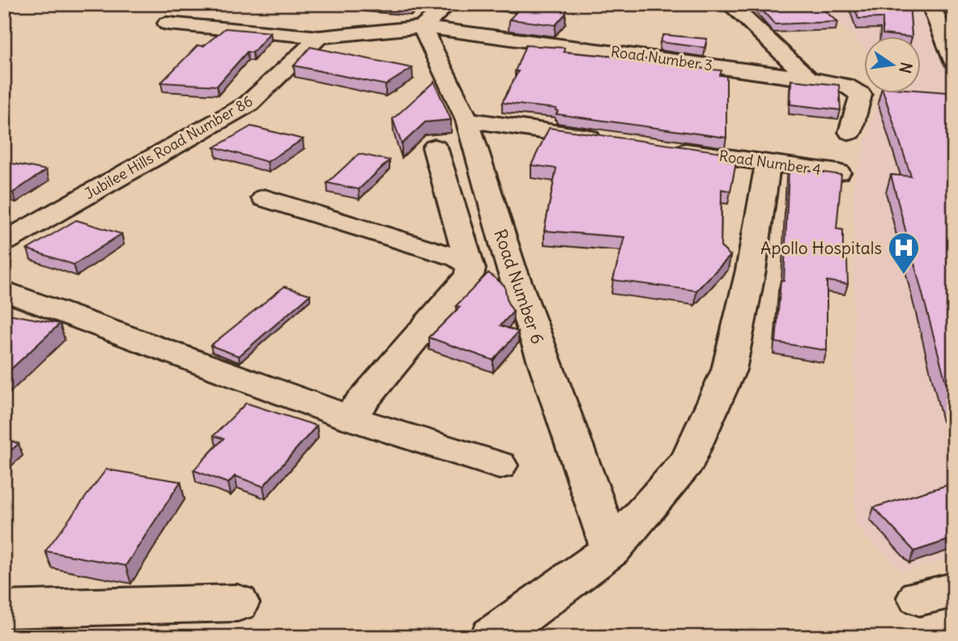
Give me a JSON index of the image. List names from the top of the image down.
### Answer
{
  "streets": {
    "street": [
      "Road Number 3",
      "Jubilee Hills Road Number 86",
      "Road Number 4",
      "Road Number 6"
    ]
  },
  "crossings": [
    ["Road Number 3", "Road Number 6"]
  ],
  "places": {
    "hospital": ["Apollo Hospitals"]
  },
  "north": "right"
}
